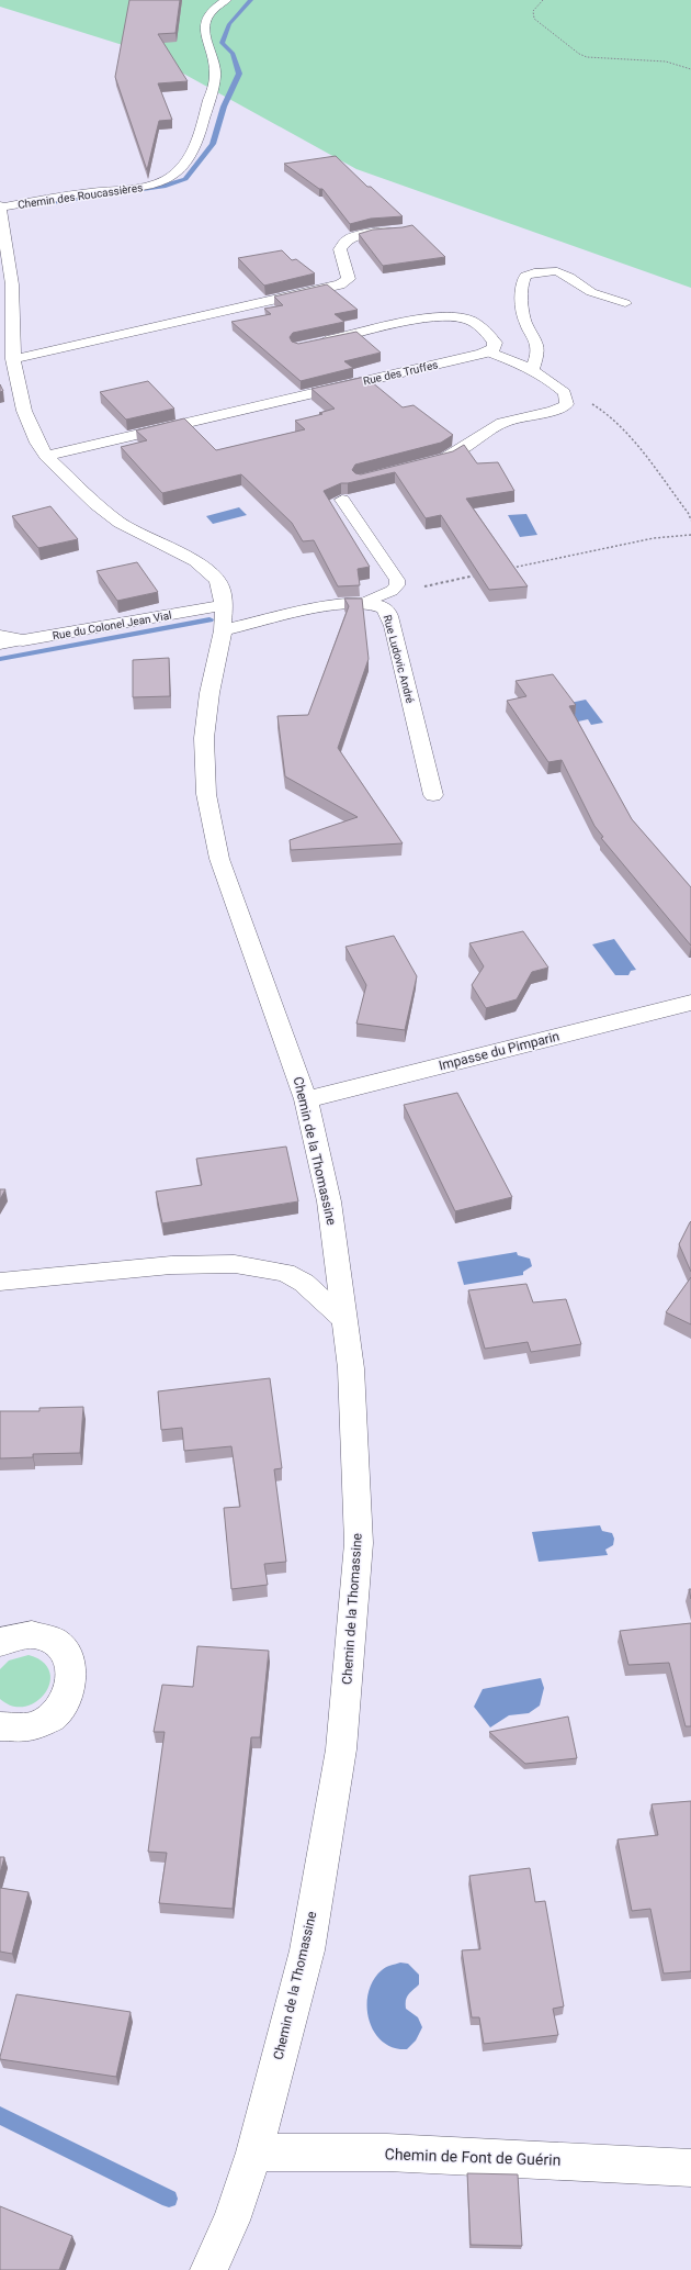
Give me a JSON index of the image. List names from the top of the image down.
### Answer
{
  "streets": {
    "street": [
      "Chemin des Roucassières",
      "Rue des Truffes",
      "Rue du Colonel Jean Vial",
      "Rue Ludovic André",
      "Impasse du Pimparin",
      "Chemin de la Thomassine",
      "Chemin de Font de Guérin"
    ]
  },
  "crossings": [
    ["Chemin des Roucassières", "Chemin de la Thomassine"],
    ["Rue des Truffes", "Chemin de la Thomassine"],
    ["Rue du Colonel Jean Vial", "Chemin de la Thomassine"],
    ["Impasse du Pimparin", "Chemin de la Thomassine"],
    ["Chemin de la Thomassine", "Chemin de Font de Guérin"]
  ]
}
